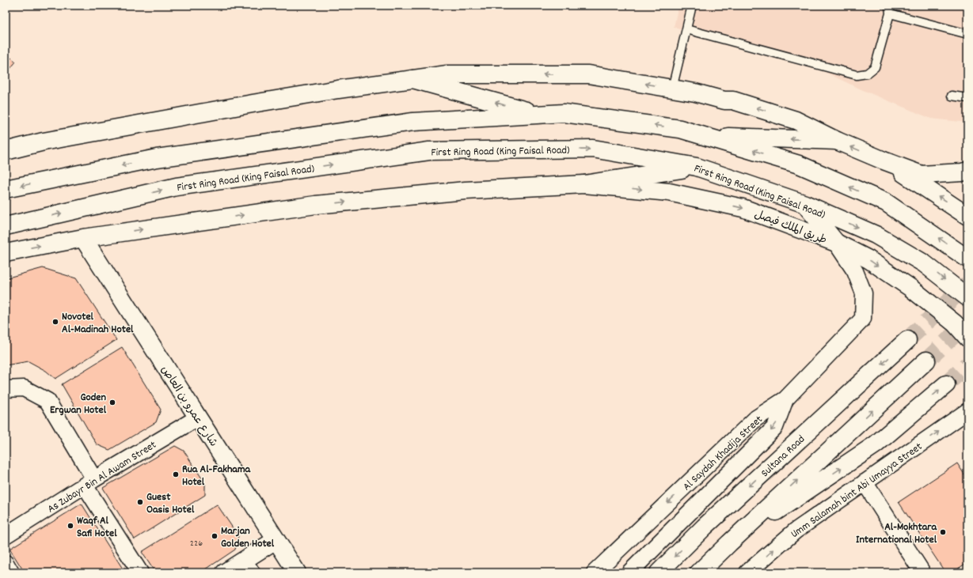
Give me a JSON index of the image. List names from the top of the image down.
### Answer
{
  "streets": {
    "main road": [
      "First Ring Road (King Faisal Road)",
      "طريق الملك فيصل",
      "شارع عمرو بن العاص",
      "Sultana Road"
    ],
    "street": ["Al Saydah Khadija Street", "As Zubayr Bin Al Awam Street", "Umm Salamah bint Abi Umayya Street"]
  },
  "crossings": [
    ["طريق الملك فيصل", "Al Saydah Khadija Street"],
    ["شارع عمرو بن العاص", "As Zubayr Bin Al Awam Street"]
  ],
  "places": [
    "Novotel Al-Madinah Hotel",
    "Goden Ergwan Hotel",
    "Rua Al-Fakhama Hotel",
    "Guest Oasis Hotel",
    "Waqf Al Safi Hotel",
    "Al-Mokhtara International Hotel",
    "Marjan Golden Hotel"
  ],
  "house_numbers": ["226"]
}
